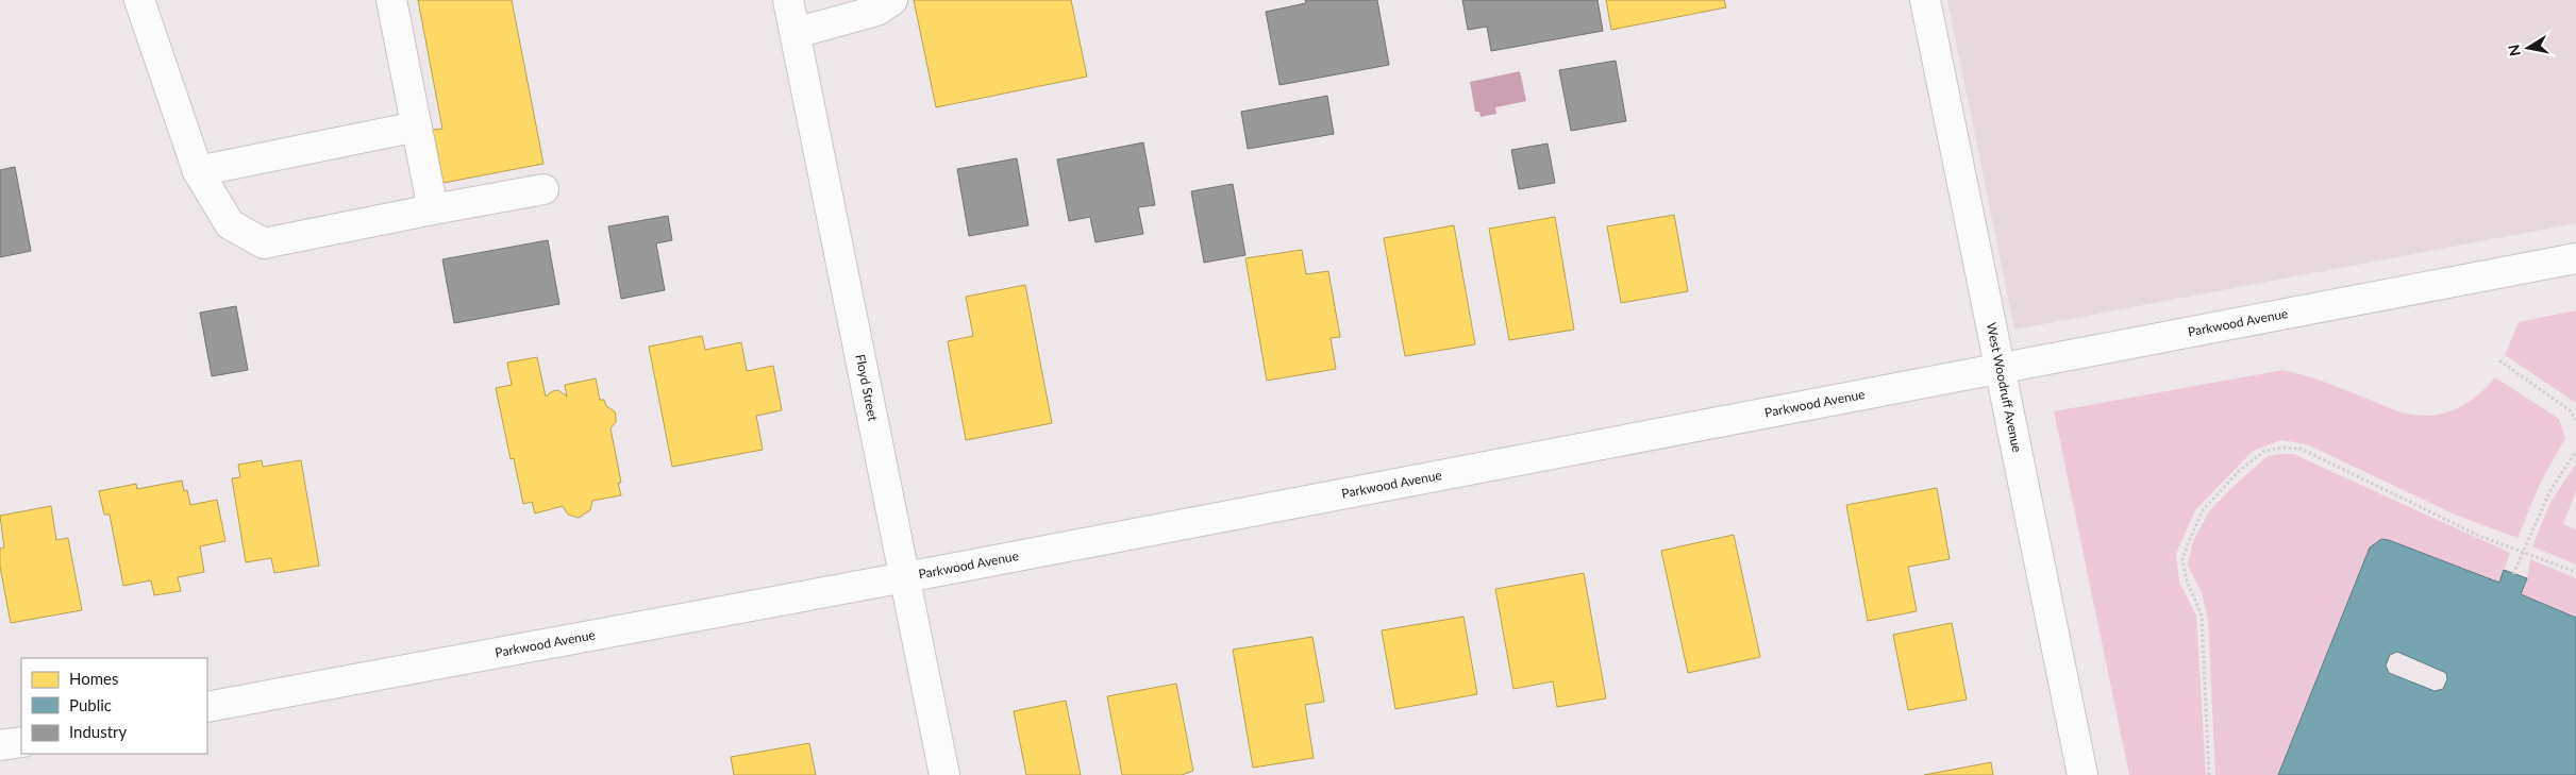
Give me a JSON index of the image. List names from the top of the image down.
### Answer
{
  "streets": {
    "street": ["Parkwood Avenue", "West Woodruff Avenue", "Floyd Street"]
  },
  "crossings": [
    ["Parkwood Avenue", "West Woodruff Avenue"],
    ["Parkwood Avenue", "Floyd Street"]
  ],
  "legend": ["Homes", "Public", "Industry"],
  "north": "left"
}
